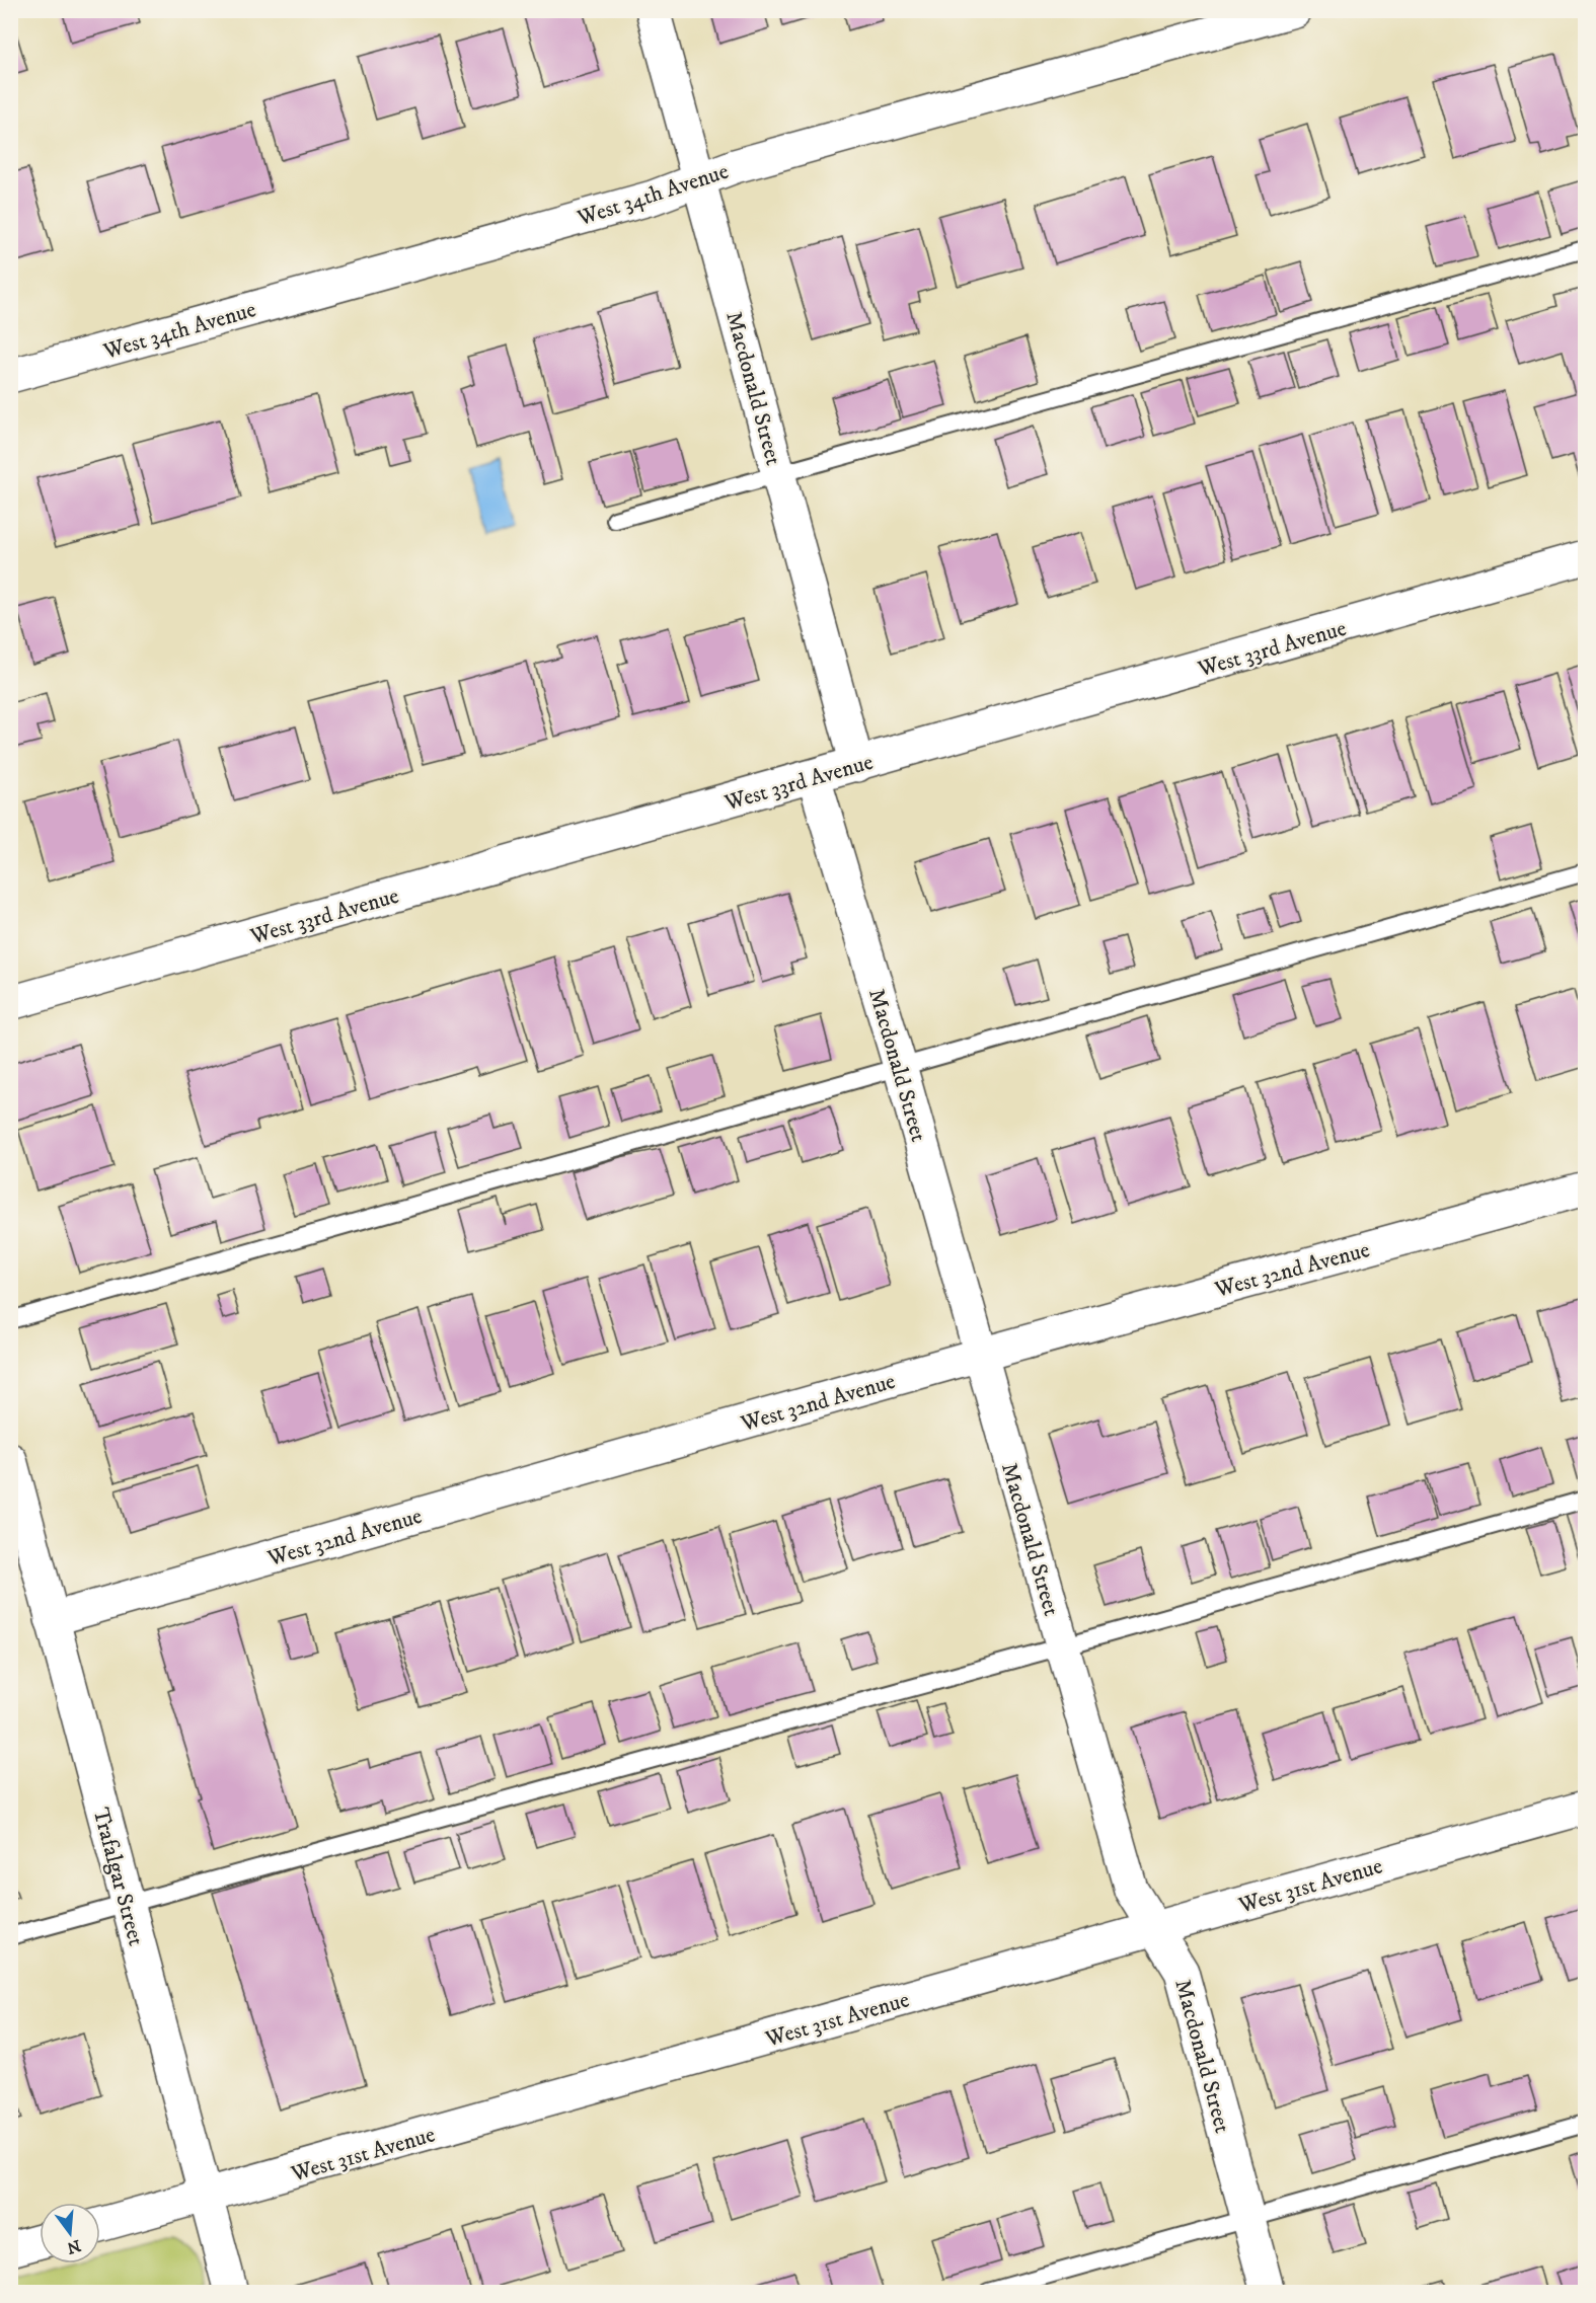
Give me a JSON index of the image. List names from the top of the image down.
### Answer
{
  "streets": {
    "street": [
      "West 34th Avenue",
      "Macdonald Street",
      "West 33rd Avenue",
      "West 32nd Avenue",
      "Trafalgar Street",
      "West 31st Avenue"
    ]
  },
  "crossings": [
    ["West 34th Avenue", "Macdonald Street"],
    ["Macdonald Street", "West 33rd Avenue"],
    ["Macdonald Street", "West 32nd Avenue"],
    ["Macdonald Street", "West 31st Avenue"],
    ["West 32nd Avenue", "Trafalgar Street"],
    ["Trafalgar Street", "West 31st Avenue"]
  ],
  "north": "bottom"
}
